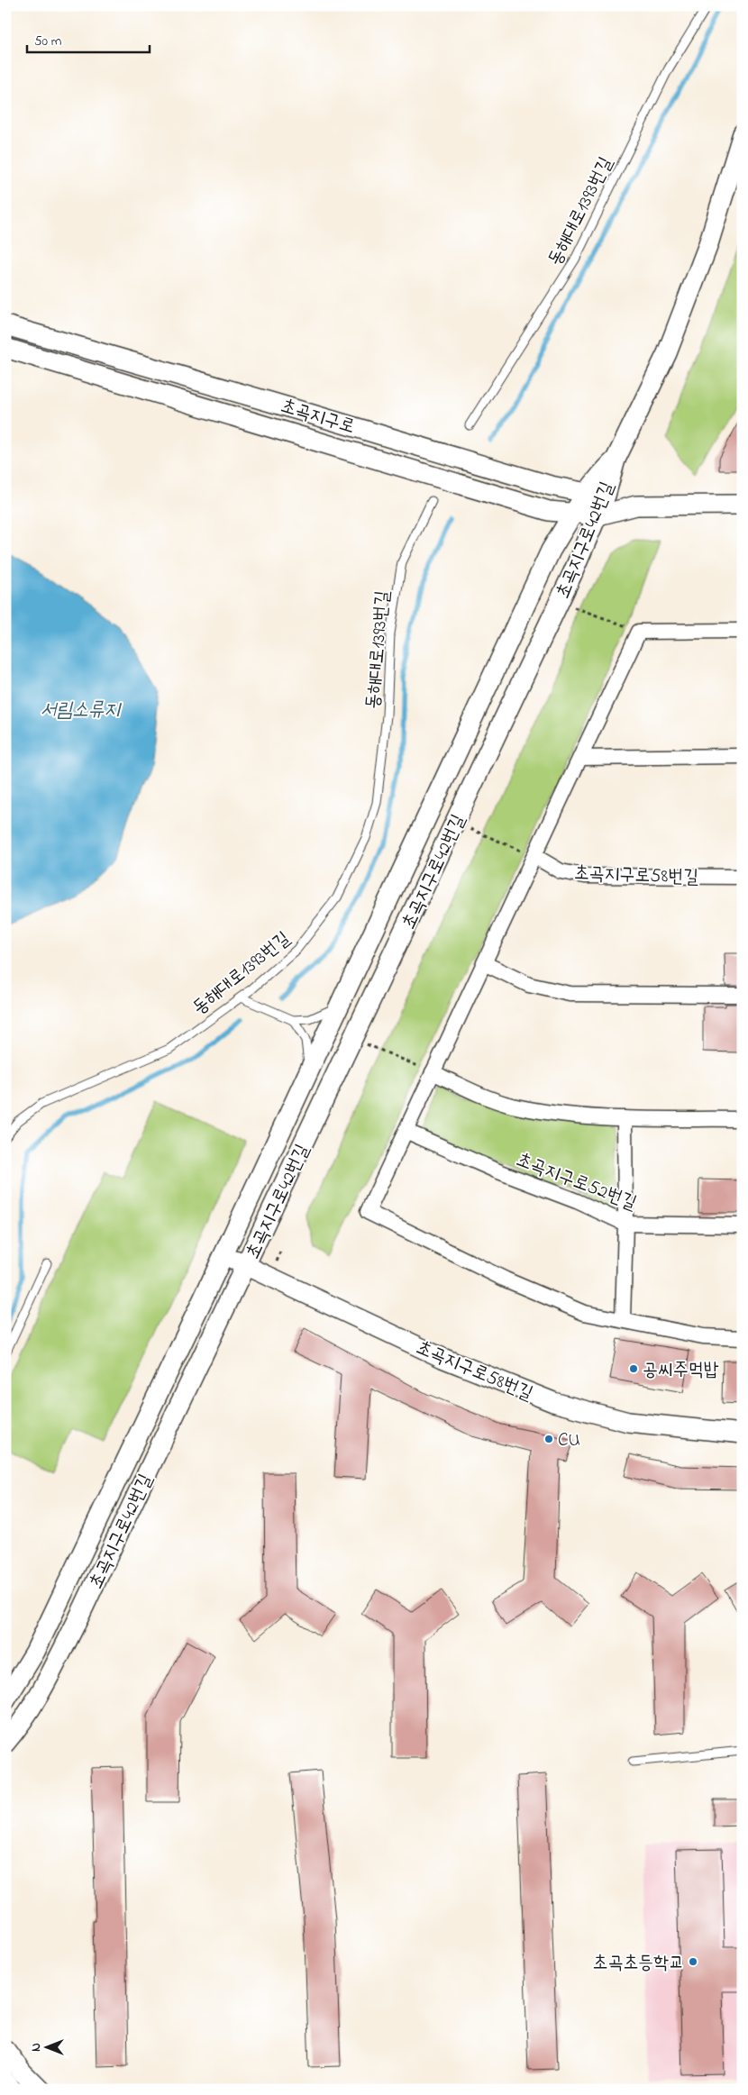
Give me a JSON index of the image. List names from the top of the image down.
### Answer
{
  "streets": {
    "street": [
      "초곡지구로",
      "초곡지구로42번길",
      "초곡지구로58번길",
      "초곡지구로52번길"
    ],
    "lane": ["동해대로1393번길"]
  },
  "crossings": [
    ["초곡지구로", "초곡지구로42번길"],
    ["초곡지구로42번길", "초곡지구로58번길"]
  ],
  "water": ["서림소류지"],
  "places": ["공씨주먹밥", "CU", "초곡초등학교"],
  "scale_bar": "50 m",
  "north": "left"
}
